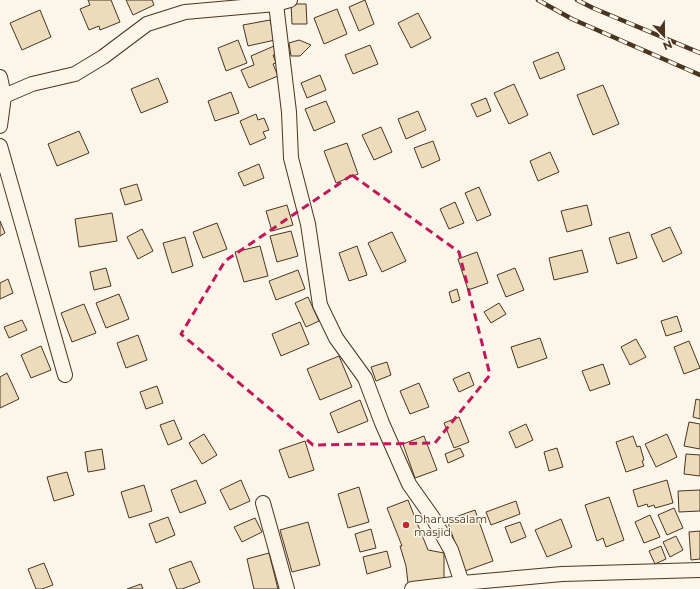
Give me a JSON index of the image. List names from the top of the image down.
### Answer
{
  "places": ["Dharussalam masjid"],
  "north": "bottom"
}
